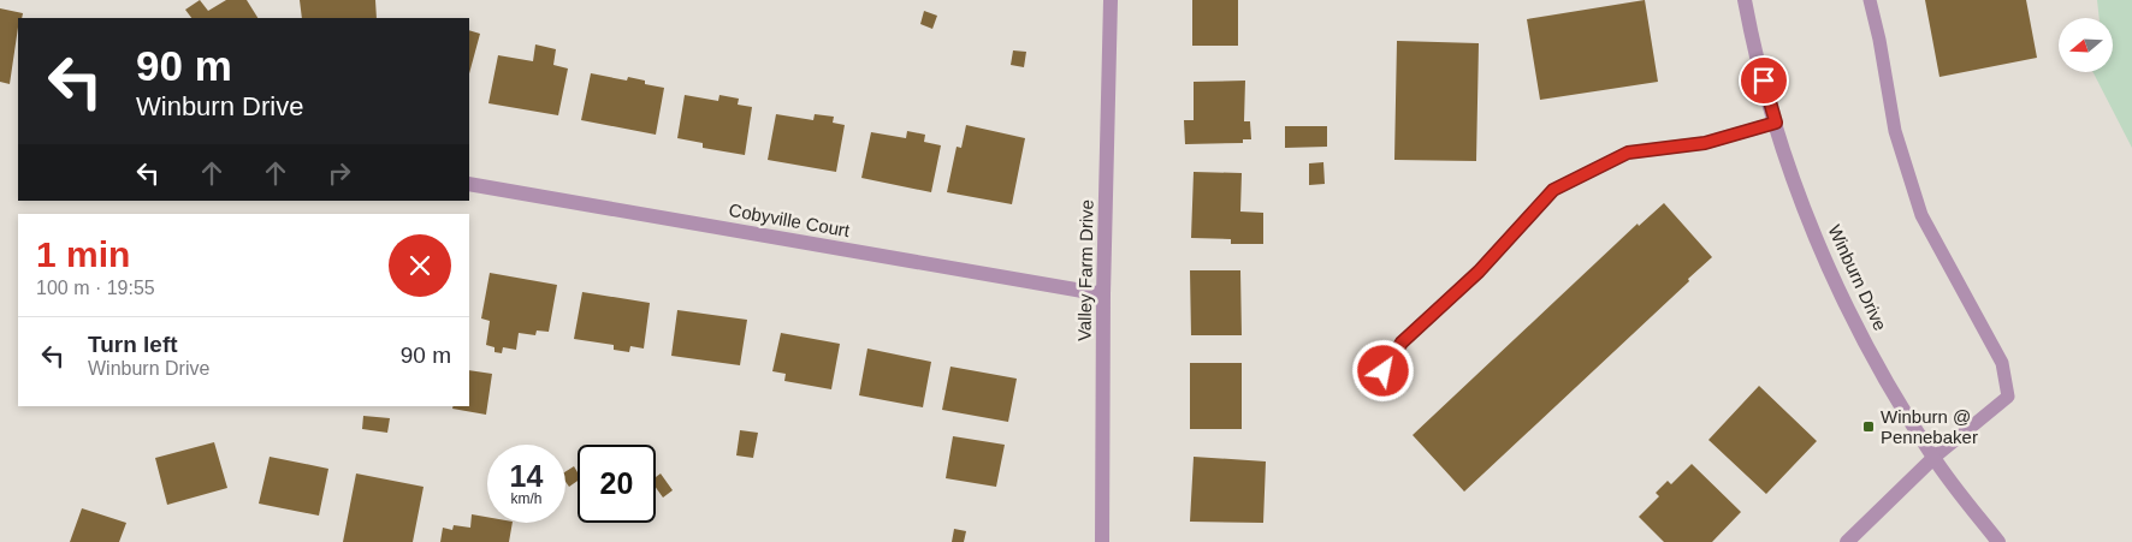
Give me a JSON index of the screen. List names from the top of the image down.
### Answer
{
  "streets": {
    "street": ["Cobyville Court", "Valley Farm Drive", "Winburn Drive"]
  },
  "crossings": [
    ["Cobyville Court", "Valley Farm Drive"]
  ],
  "places": {
    "transit": ["Winburn @ Pennebaker"]
  },
  "north": "left",
  "page": {
    "turn": ["90 m", "Winburn Drive"],
    "heading": ["1 min", "100 m · 19:55"],
    "list": [
      {
        "name": "Turn left",
        "note": "Winburn Drive",
        "value": "90 m"
      }
    ],
    "speed": "14 km/h",
    "limit": "20"
  }
}
